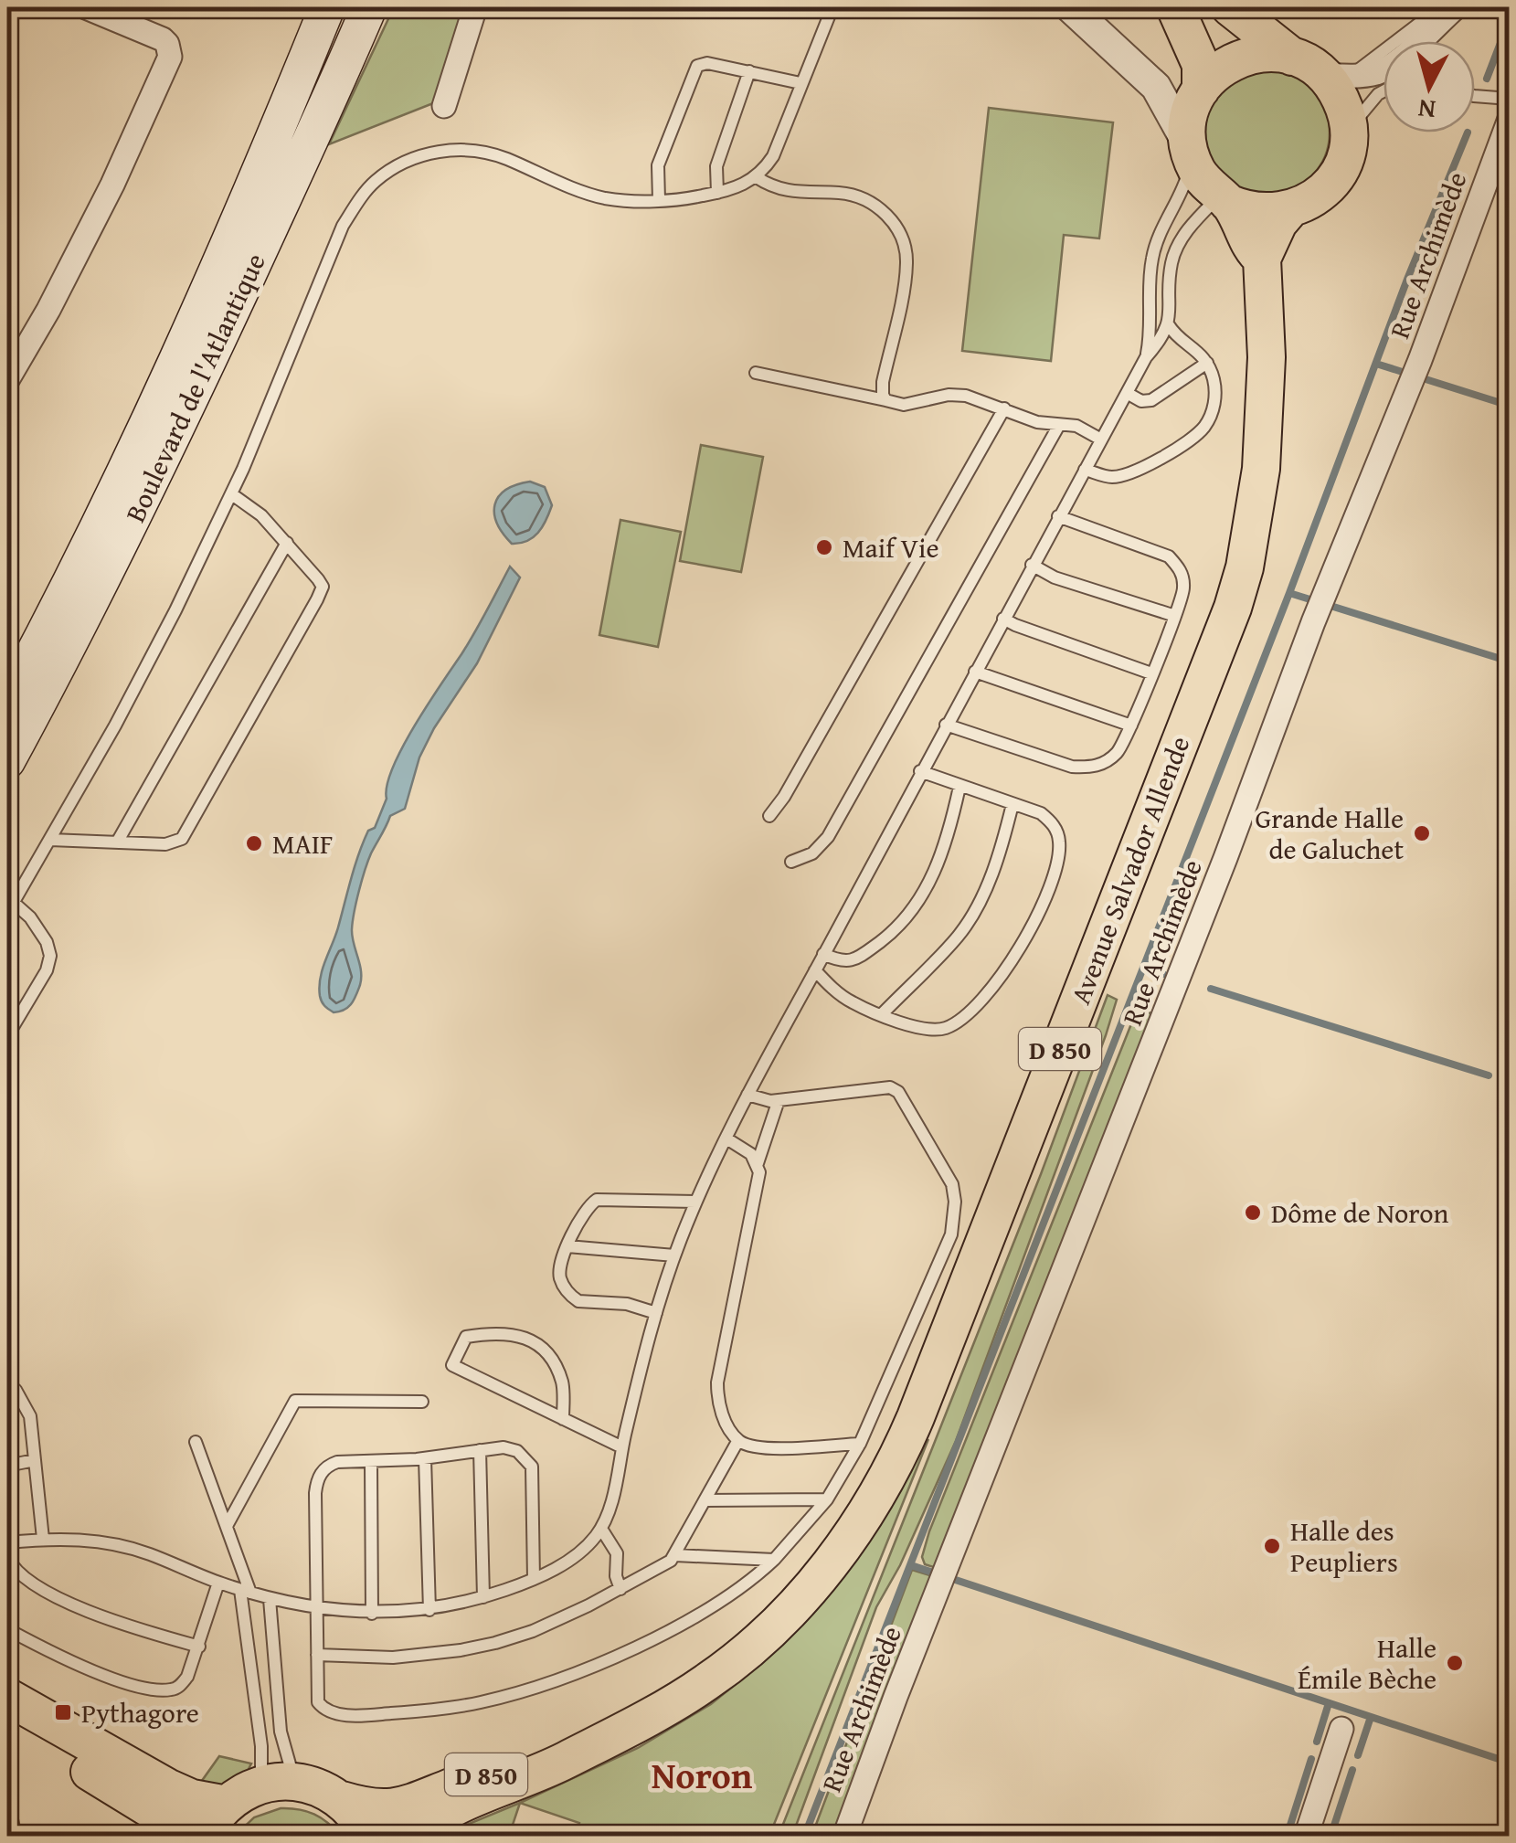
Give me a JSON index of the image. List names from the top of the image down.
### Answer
{
  "streets": {
    "main road": ["Boulevard de l'Atlantique", "Avenue Salvador Allende", "D 850"],
    "street": ["Rue Archimède"]
  },
  "districts": ["Noron"],
  "places": {
    "other": [
      "Maif Vie",
      "Grande Halle de Galuchet",
      "MAIF",
      "Dôme de Noron",
      "Halle des Peupliers",
      "Halle Émile Bèche"
    ],
    "transit": ["Pythagore"]
  },
  "north": "bottom"
}
